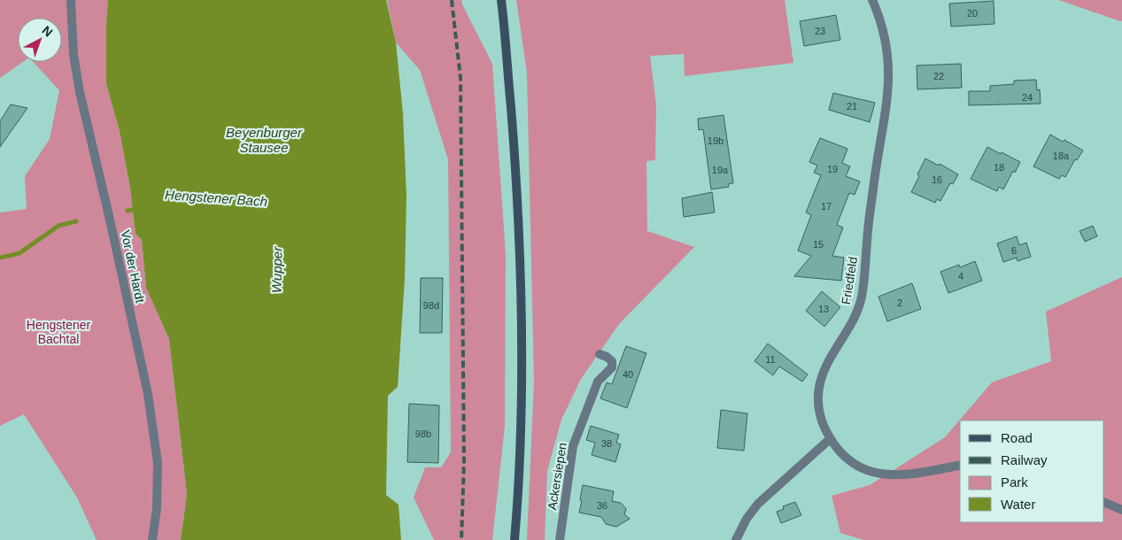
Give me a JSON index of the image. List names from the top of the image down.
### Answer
{
  "streets": {
    "street": ["Vor der Hardt", "Friedfeld", "Ackersiepen"]
  },
  "water": ["Beyenburger Stausee", "Hengstener Bach", "Wupper"],
  "parks": ["Hengstener Bachtal"],
  "house_numbers": [
    "20",
    "23",
    "22",
    "24",
    "21",
    "19b",
    "18a",
    "18",
    "19",
    "19a",
    "16",
    "17",
    "15",
    "6",
    "4",
    "2",
    "98d",
    "13",
    "11",
    "40",
    "98b",
    "38",
    "36"
  ],
  "legend": [
    "Road",
    "Railway",
    "Park",
    "Water"
  ],
  "north": "top right"
}
